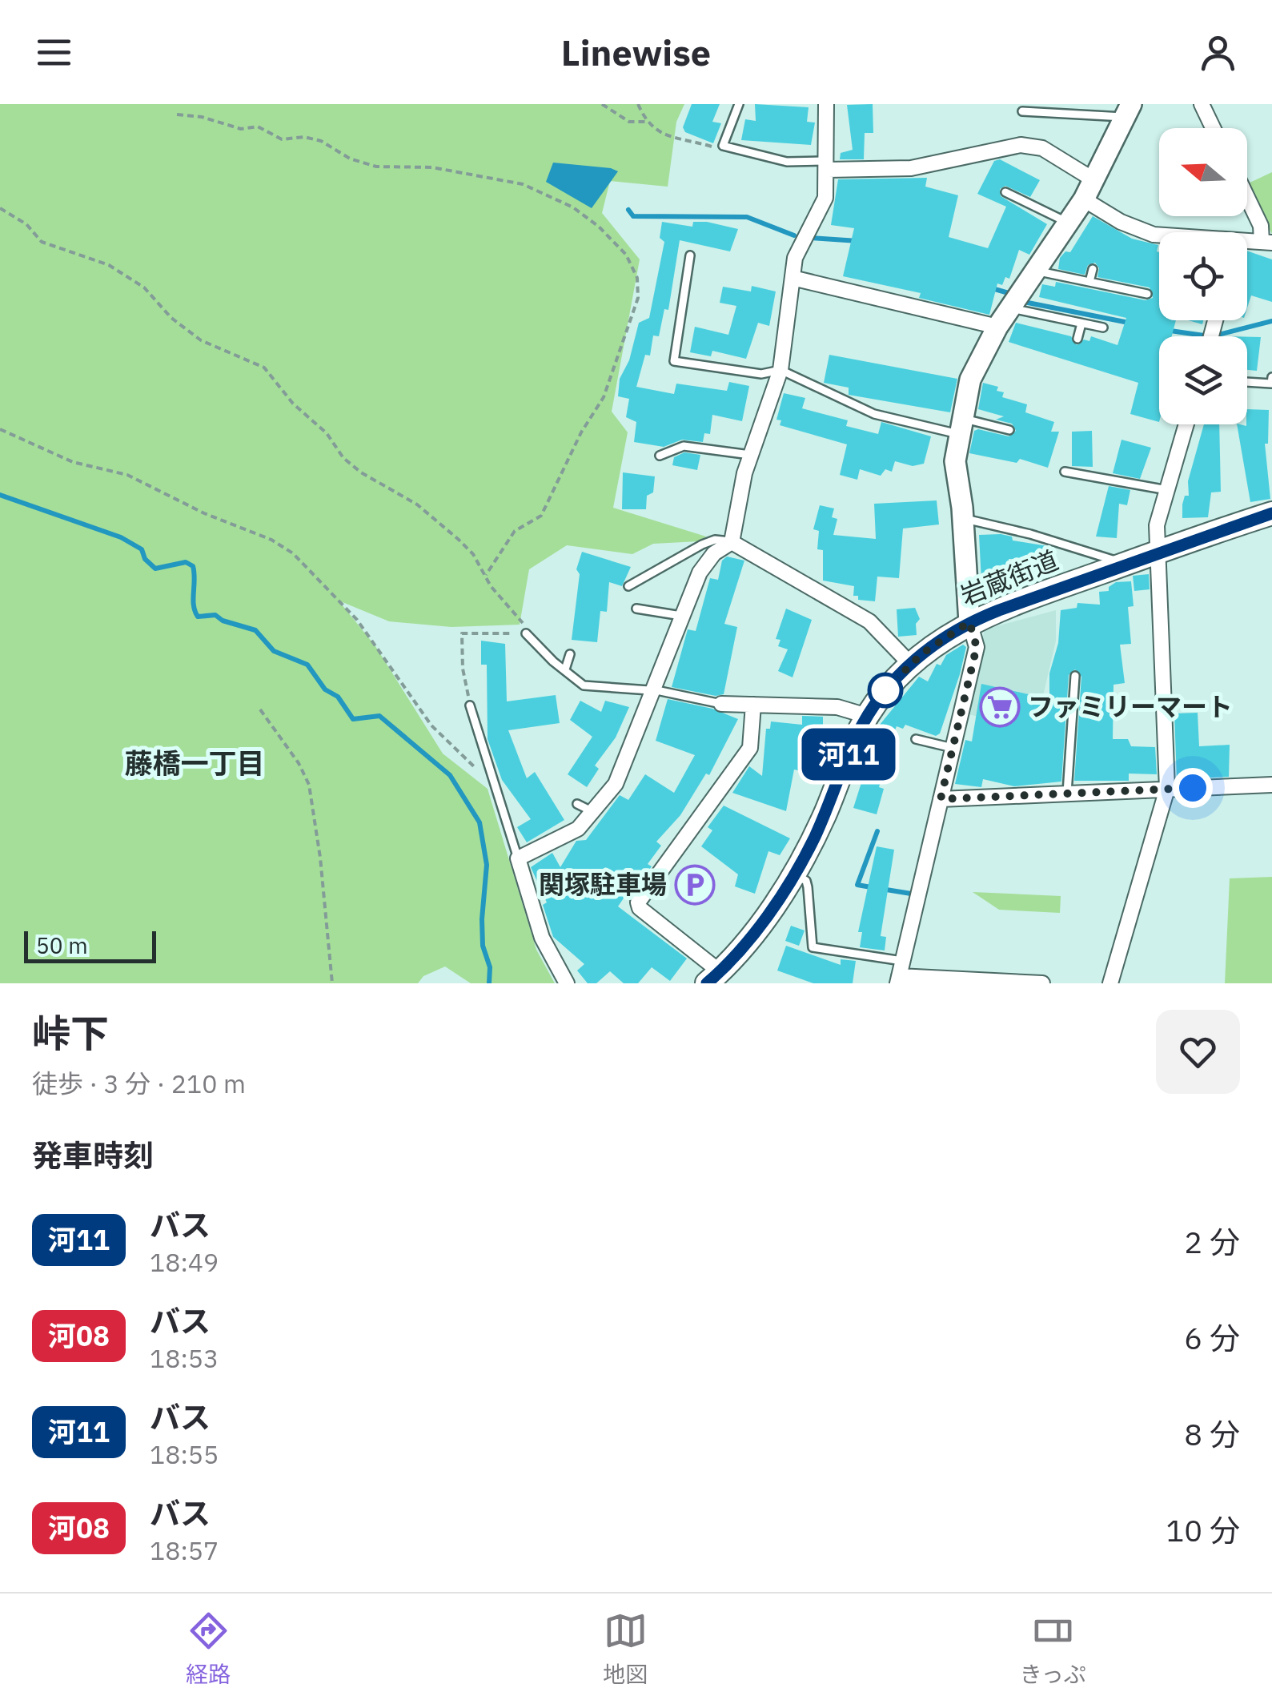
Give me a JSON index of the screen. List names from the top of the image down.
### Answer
{
  "streets": {
    "main road": ["岩蔵街道"]
  },
  "districts": ["藤橋一丁目"],
  "places": {
    "supermarket": ["ファミリーマート"],
    "parking": ["関塚駐車場"]
  },
  "lines": ["bus line 河11"],
  "scale_bar": "50 m",
  "north": "left",
  "page": {
    "header": "Linewise",
    "on_map": "河11",
    "scale": "50 m",
    "heading": [
      ["峠下", "徒歩 · 3 分 · 210 m"],
      "発車時刻"
    ],
    "list": [
      {
        "mark": "河11",
        "name": "バス",
        "note": "18:49",
        "value": "2 分"
      },
      {
        "mark": "河08",
        "name": "バス",
        "note": "18:53",
        "value": "6 分"
      },
      {
        "mark": "河11",
        "name": "バス",
        "note": "18:55",
        "value": "8 分"
      },
      {
        "mark": "河08",
        "name": "バス",
        "note": "18:57",
        "value": "10 分"
      }
    ],
    "tabs": ["経路", "地図", "きっぷ"]
  }
}
